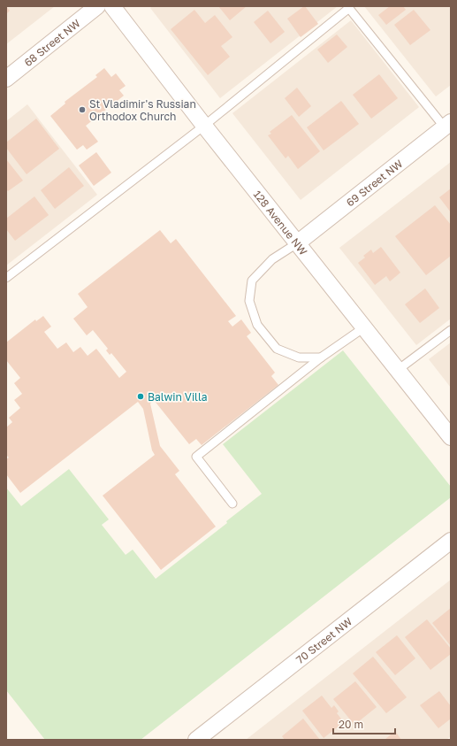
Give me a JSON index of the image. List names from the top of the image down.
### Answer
{
  "streets": {
    "street": [
      "68 Street NW",
      "69 Street NW",
      "128 Avenue NW",
      "70 Street NW"
    ]
  },
  "crossings": [
    ["69 Street NW", "128 Avenue NW"]
  ],
  "places": ["St Vladimir's Russian Orthodox Church", "Balwin Villa"],
  "scale_bar": "20 m"
}
